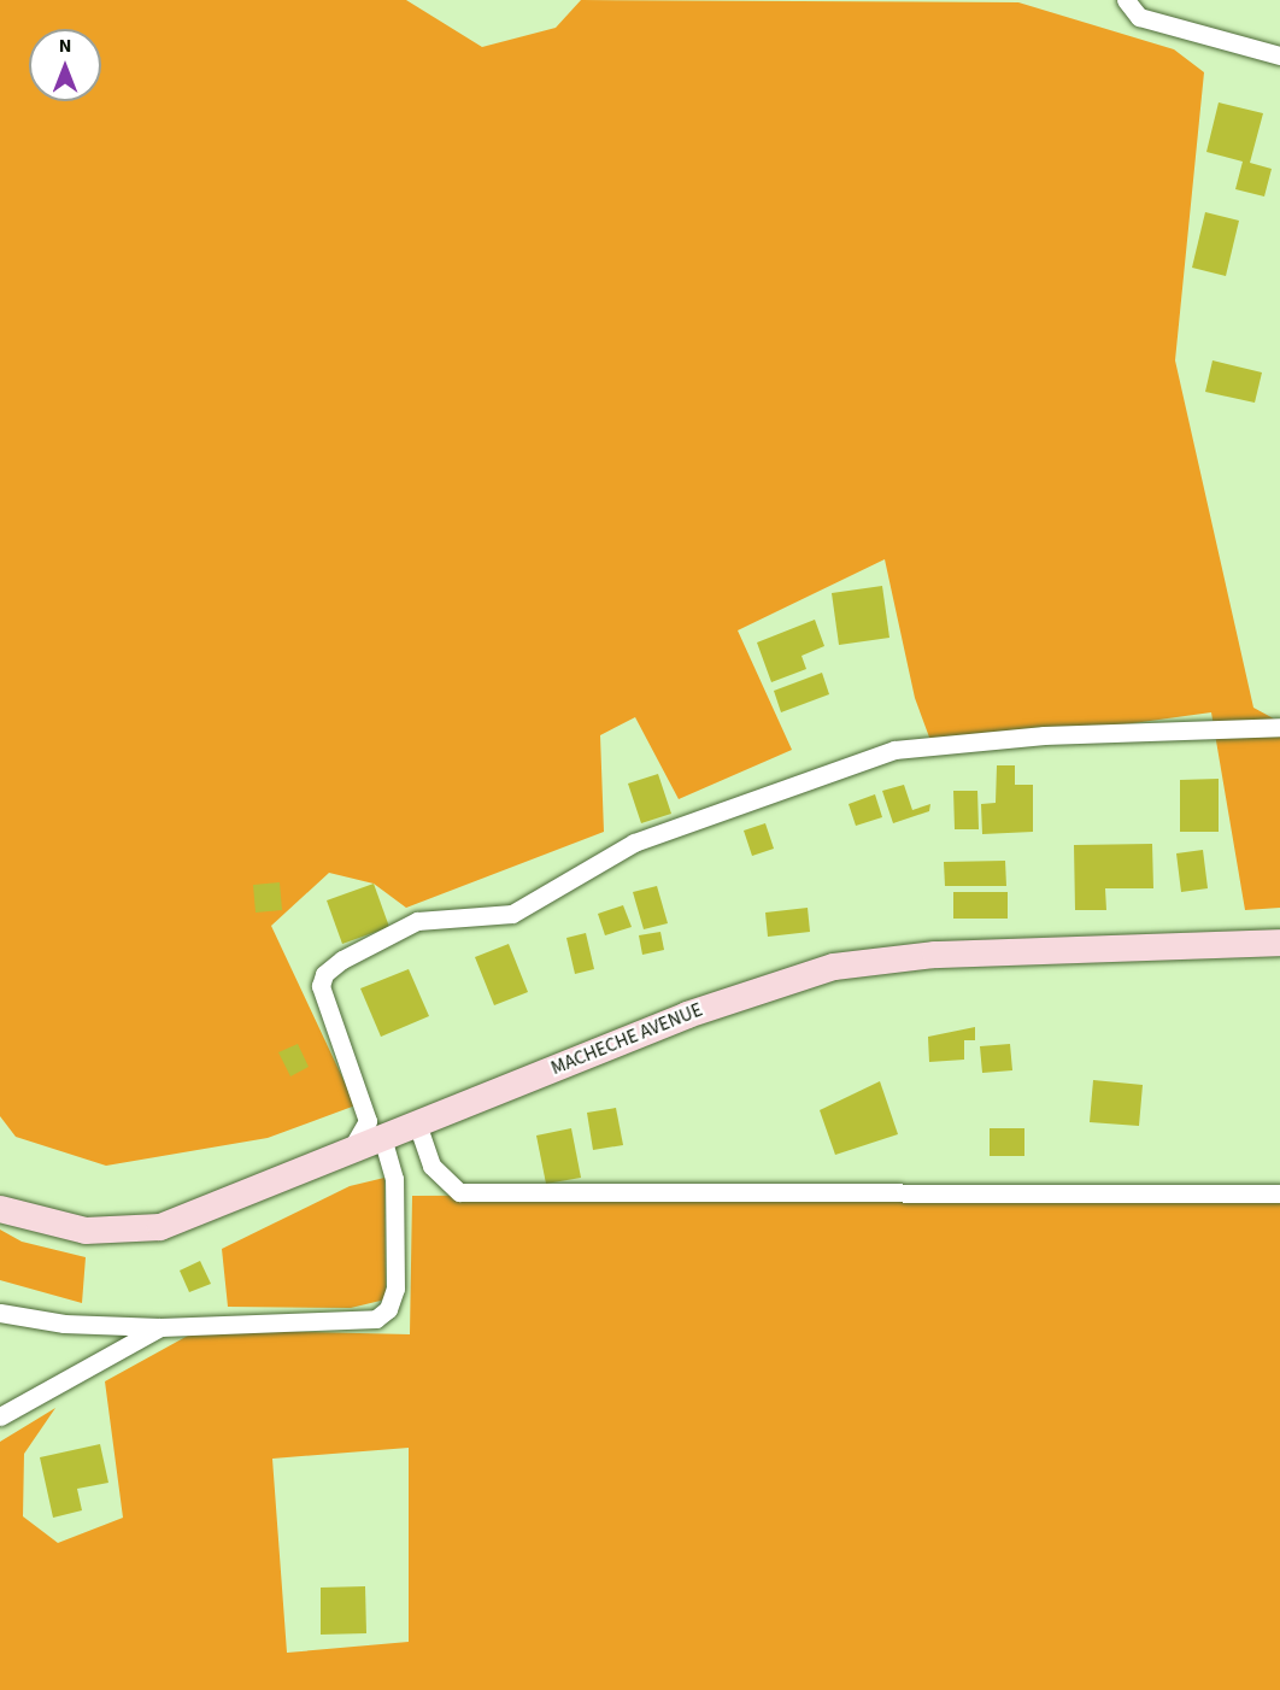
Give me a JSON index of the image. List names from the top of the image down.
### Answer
{
  "streets": {
    "main road": ["MACHECHE AVENUE"]
  },
  "north": "top"
}
